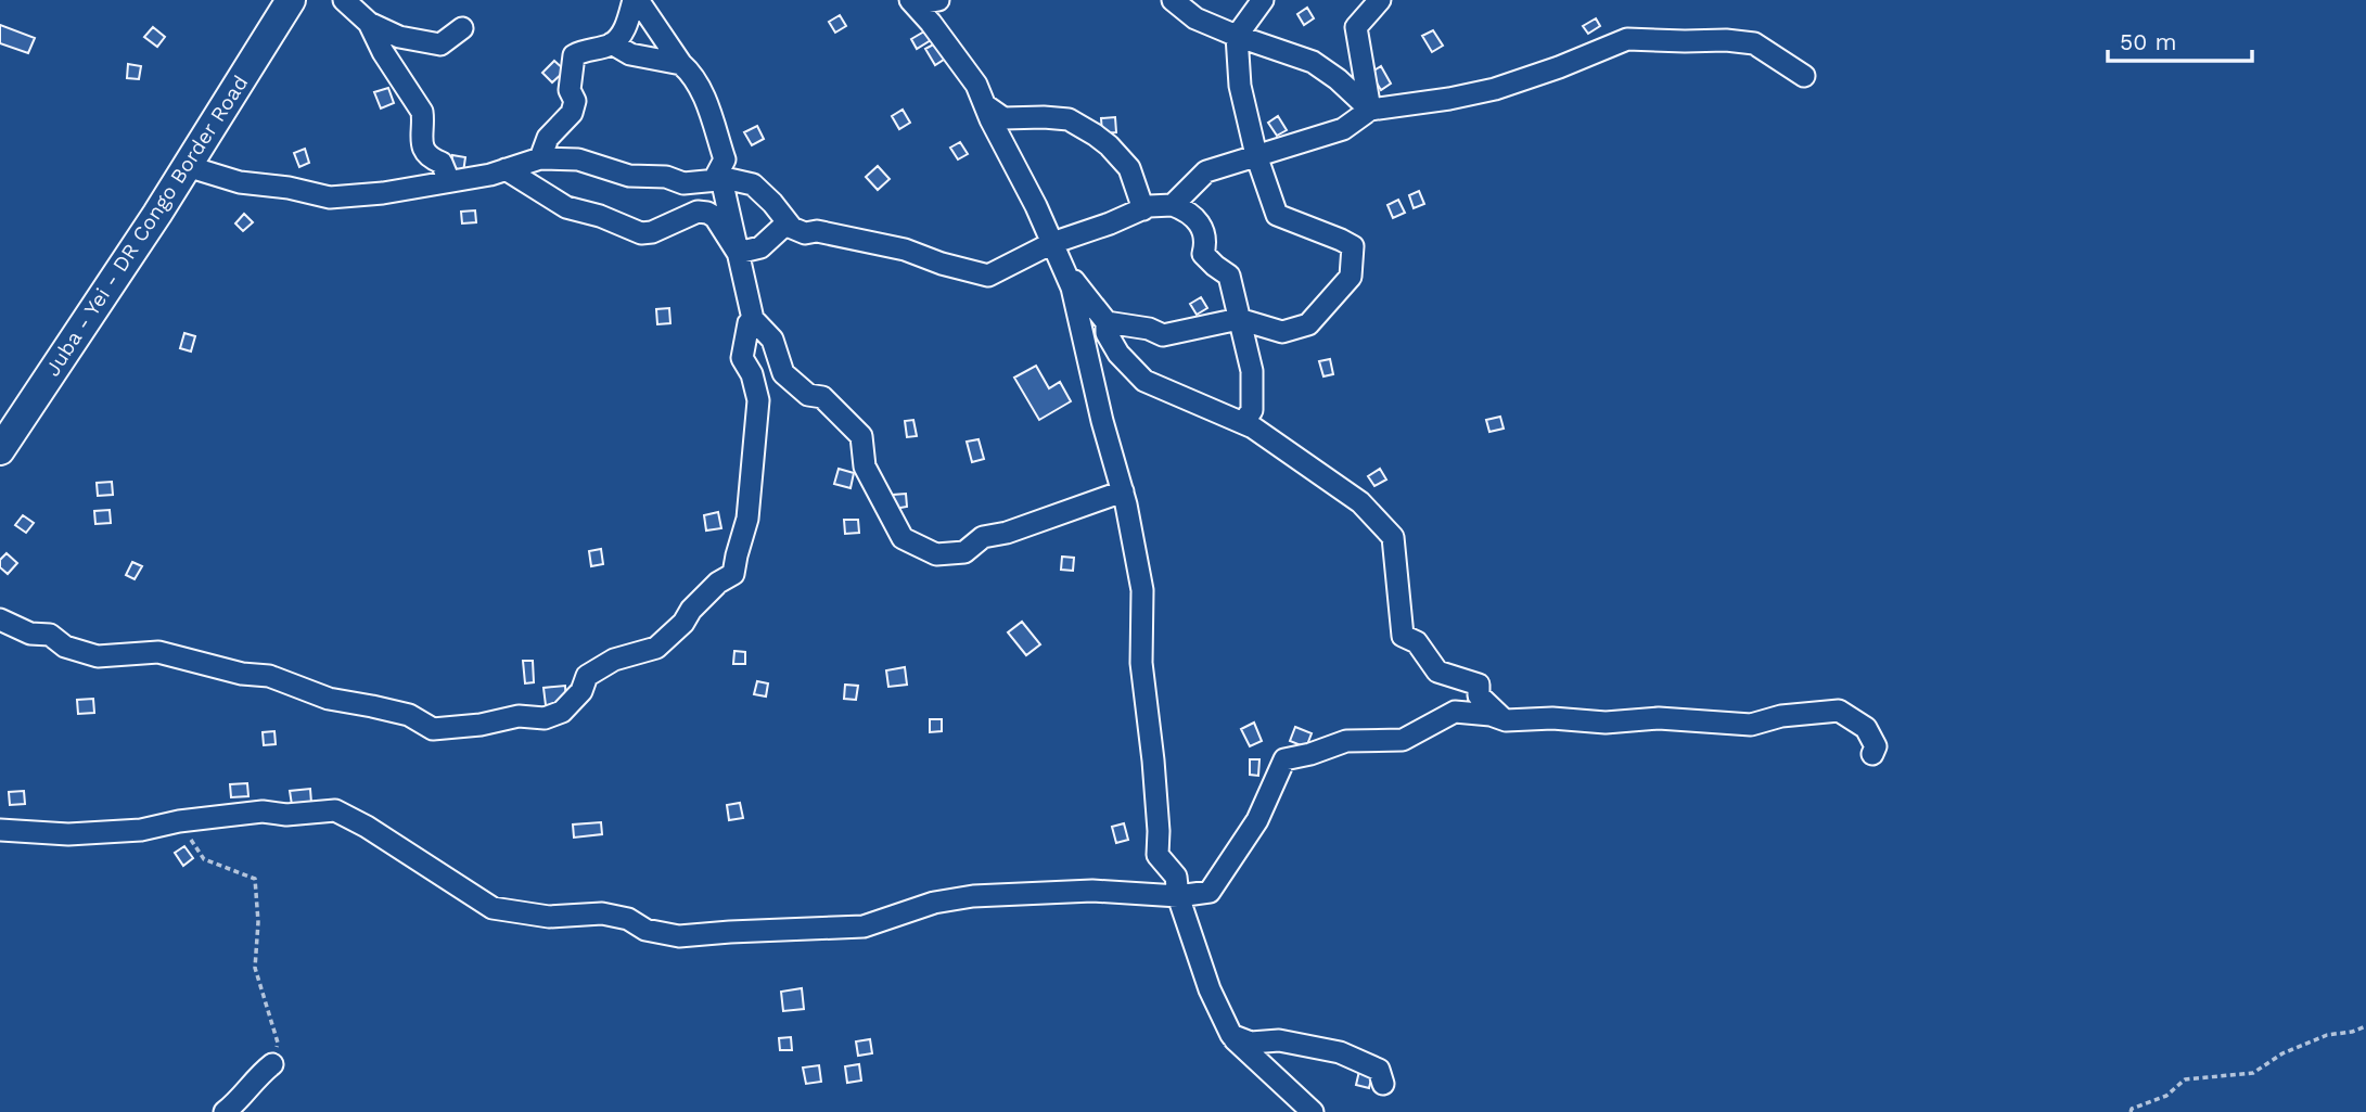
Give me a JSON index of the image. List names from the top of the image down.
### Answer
{
  "streets": {
    "main road": ["Juba - Yei - DR Congo Border Road"]
  },
  "scale_bar": "50 m"
}
